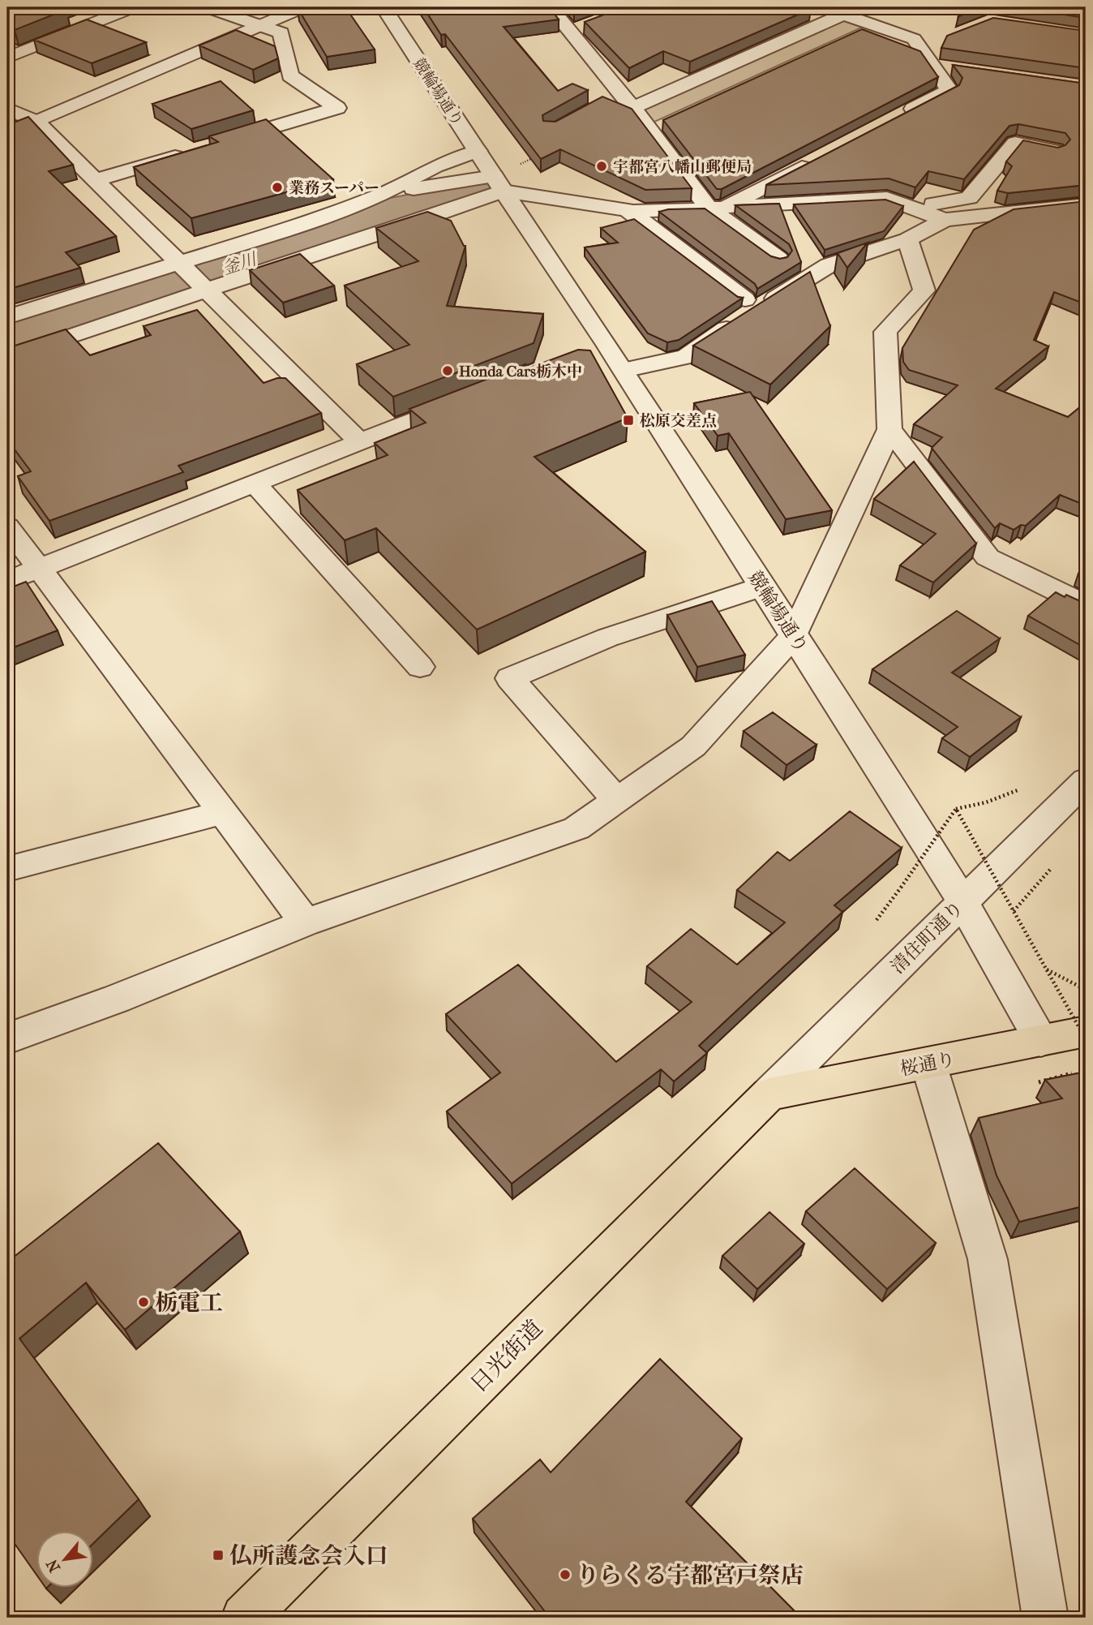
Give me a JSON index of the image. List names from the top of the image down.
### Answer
{
  "streets": {
    "highway": ["桜通り", "日光街道"],
    "street": ["競輪場通り", "清住町通り"]
  },
  "crossings": [
    ["競輪場通り", "清住町通り"],
    ["競輪場通り", "桜通り"],
    ["清住町通り", "桜通り"],
    ["清住町通り", "日光街道"],
    ["桜通り", "日光街道"]
  ],
  "water": ["釜川"],
  "places": {
    "other": [
      "宇都宮八幡山郵便局",
      "業務スーパー",
      "Honda Cars栃木中",
      "栃電工",
      "りらくる宇都宮戸祭店"
    ],
    "transit": ["松原交差点", "仏所護念会入口"]
  },
  "north": "bottom left"
}
